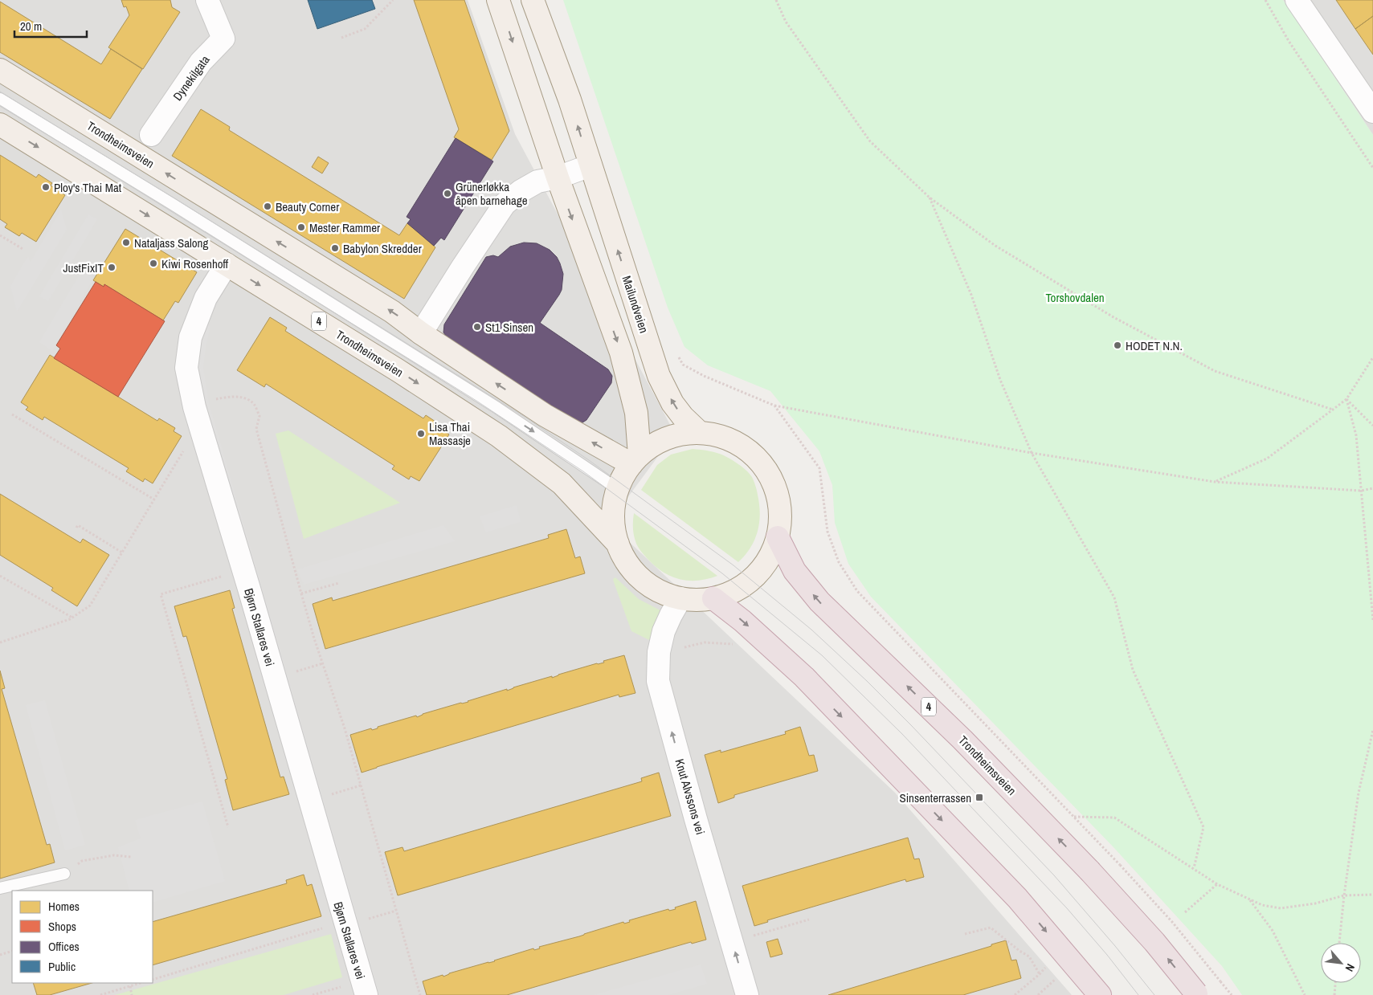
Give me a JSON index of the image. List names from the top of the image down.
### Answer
{
  "streets": {
    "highway": ["Trondheimsveien", "4"],
    "main road": ["Mailundveien"],
    "street": ["Dynekilgata", "Bjørn Stallares vei", "Knut Alvssons vei"]
  },
  "crossings": [
    ["Trondheimsveien", "Bjørn Stallares vei"]
  ],
  "one_way": ["Knut Alvssons vei"],
  "parks": ["Torshovdalen"],
  "places": {
    "other": [
      "Ploy's Thai Mat",
      "Grünerløkka åpen barnehage",
      "Beauty Corner",
      "Mester Rammer",
      "Nataljass Salong",
      "Babylon Skredder",
      "Kiwi Rosenhoff",
      "JustFixIT",
      "St1 Sinsen",
      "HODET N.N.",
      "Lisa Thai Massasje"
    ],
    "transit": ["Sinsenterrassen"]
  },
  "legend": [
    "Homes",
    "Shops",
    "Offices",
    "Public"
  ],
  "scale_bar": "20 m",
  "north": "bottom right"
}
